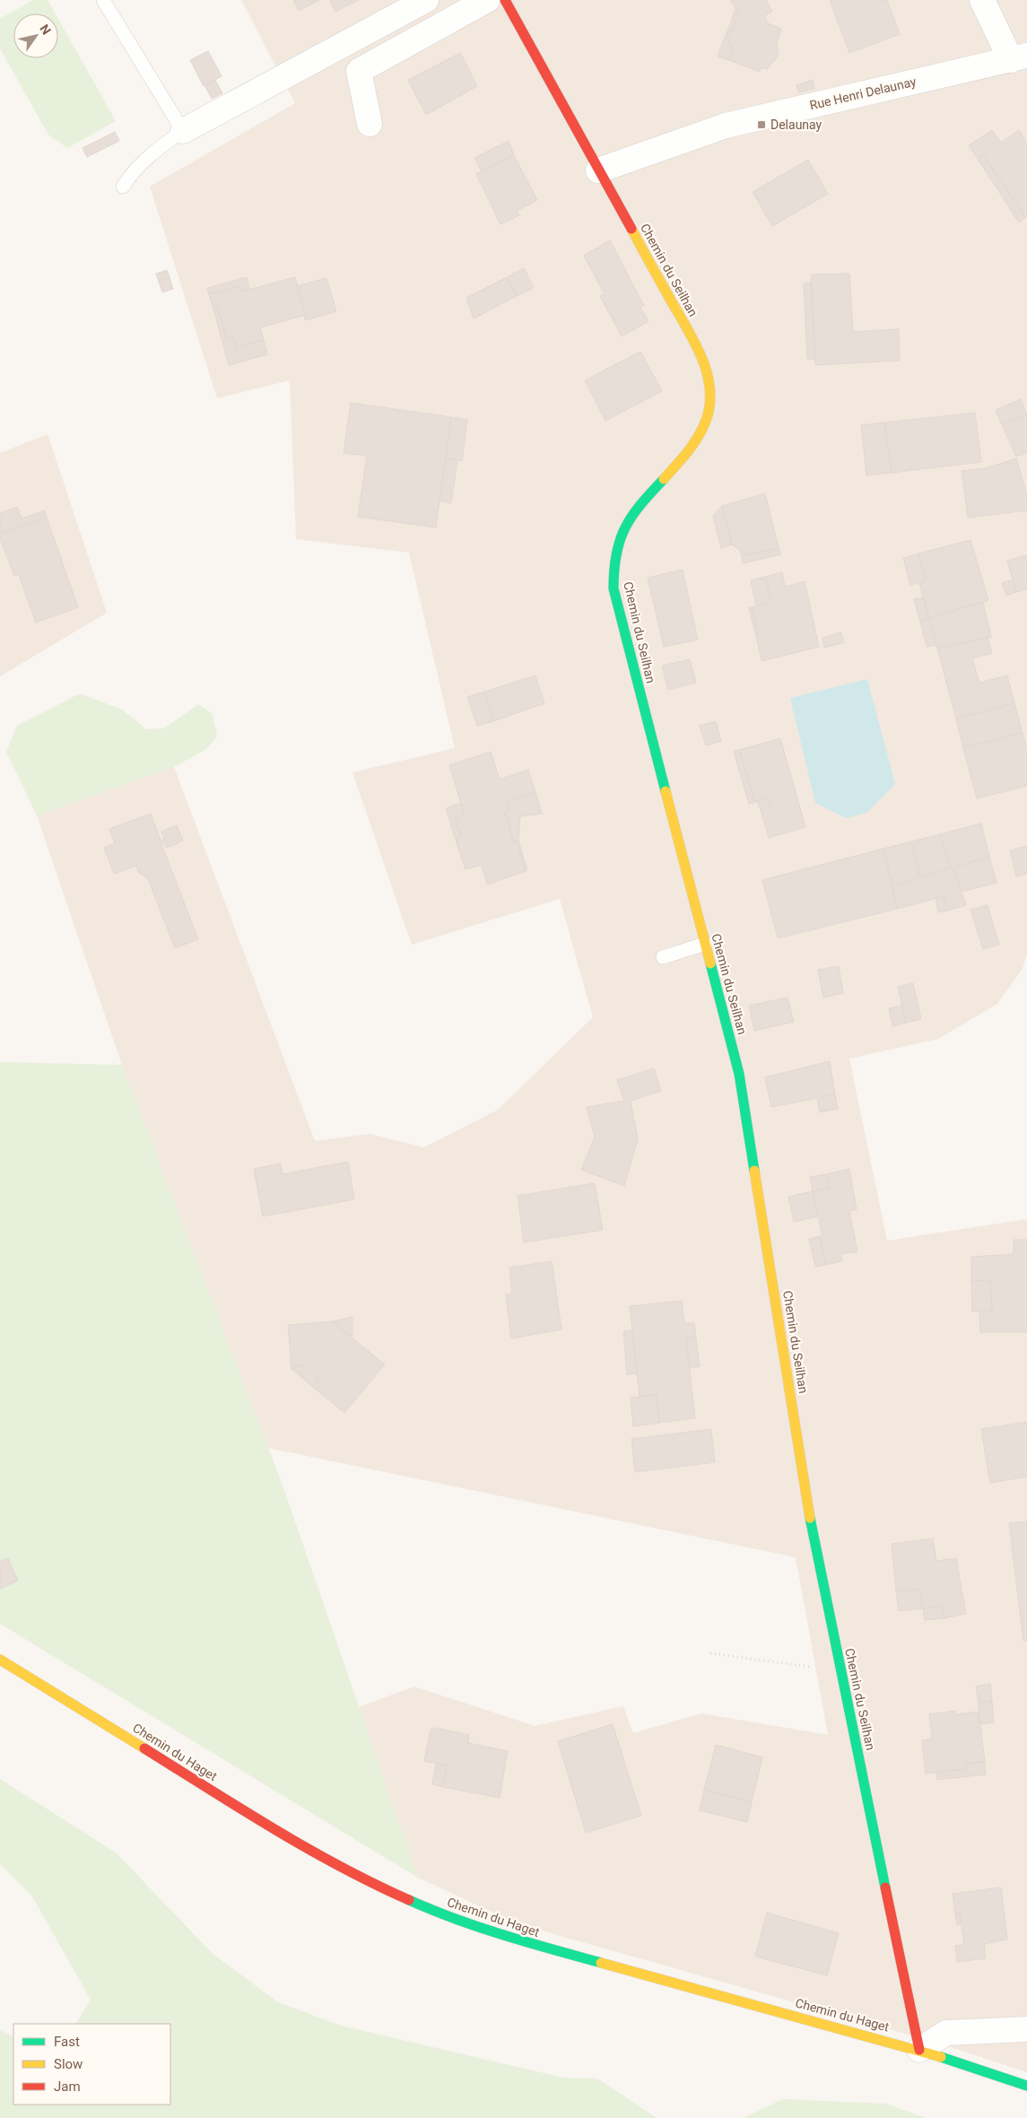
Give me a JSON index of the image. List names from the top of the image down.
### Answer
{
  "streets": {
    "street": ["Rue Henri Delaunay", "Chemin du Seilhan", "Chemin du Haget"]
  },
  "crossings": [
    ["Rue Henri Delaunay", "Chemin du Seilhan"],
    ["Chemin du Seilhan", "Chemin du Haget"]
  ],
  "places": {
    "transit": ["Delaunay"]
  },
  "legend": ["Fast", "Slow", "Jam"],
  "north": "top right"
}
